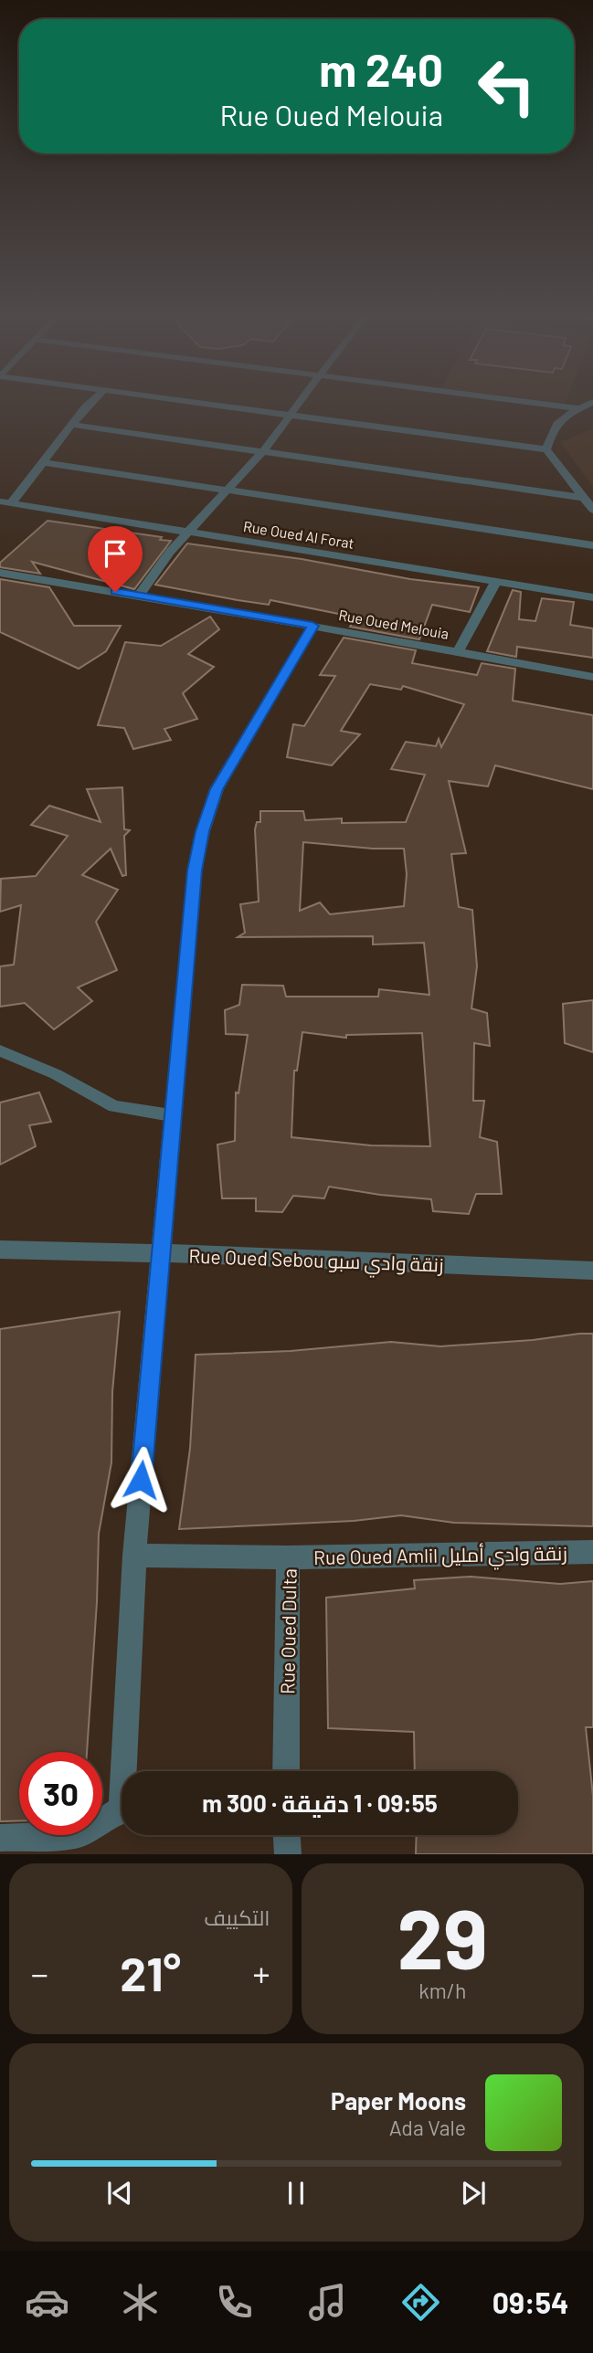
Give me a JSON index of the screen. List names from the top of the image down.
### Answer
{
  "streets": {
    "street": [
      "Rue Oued Al Forat",
      "Rue Oued Melouia",
      "Rue Oued Sebou زنقة وادي سبو",
      "Rue Oued Amlil زنقة وادي أمليل",
      "Rue Oued Dulta"
    ]
  },
  "crossings": [
    ["Rue Oued Amlil زنقة وادي أمليل", "Rue Oued Dulta"]
  ],
  "page": {
    "turn": ["240 m", "Rue Oued Melouia"],
    "limit": "30",
    "trip": "09:55 · 1 دقيقة · 300 m",
    "tile": [
      ["29", "km/h"],
      "التكييف"
    ],
    "heat": ["−", "21°", "+"],
    "song": ["Paper Moons", "Ada Vale"],
    "tabs": "09:54"
  }
}
